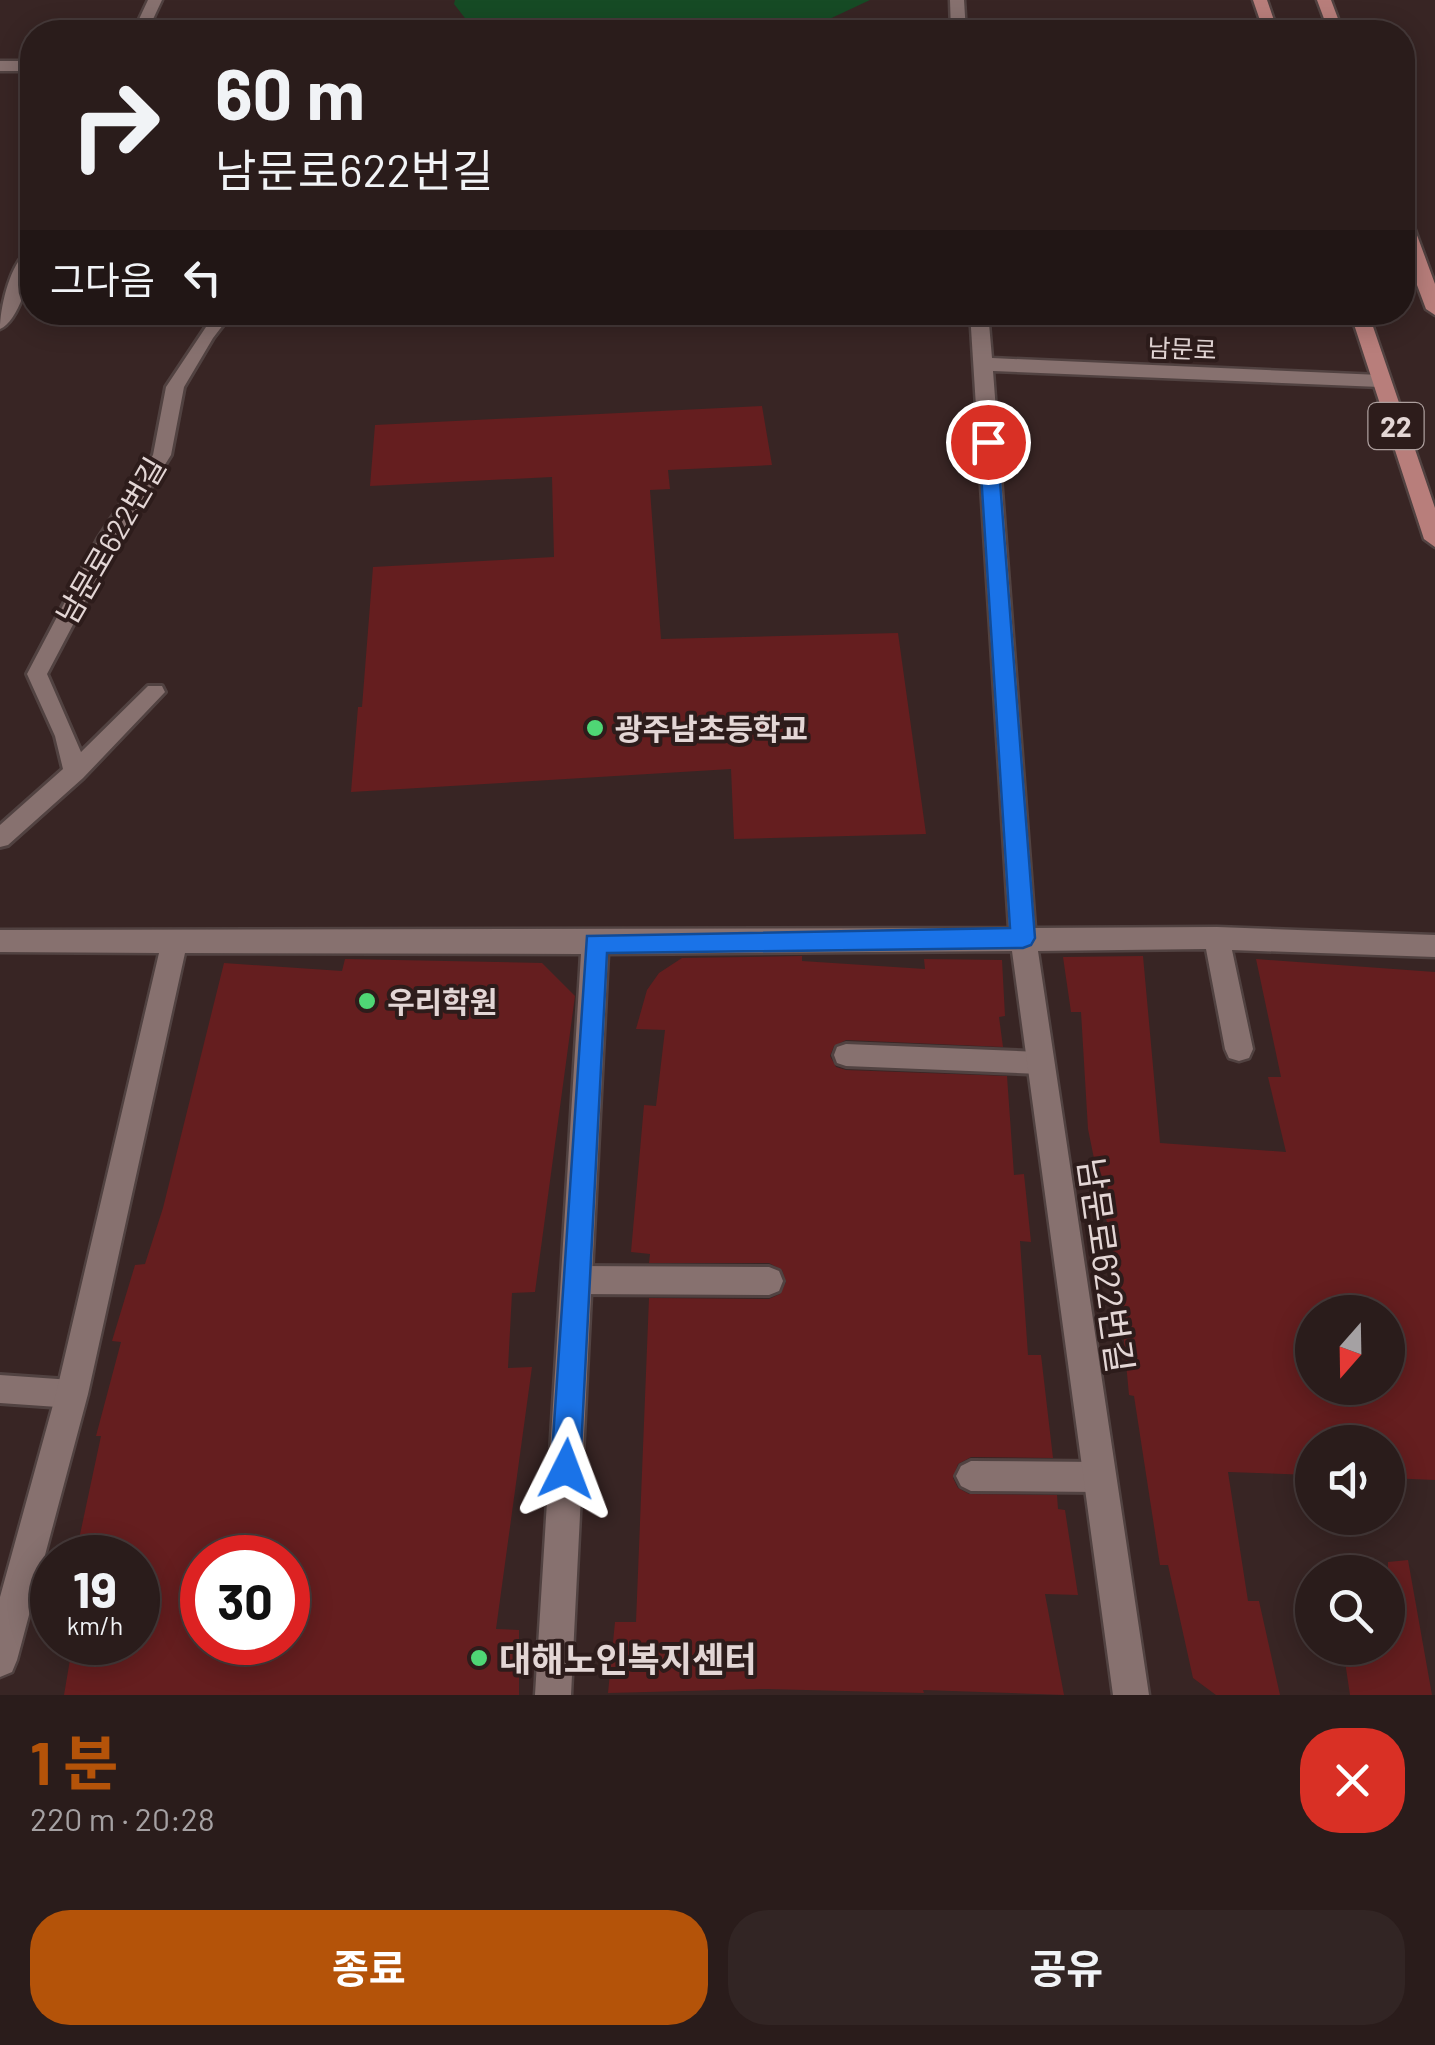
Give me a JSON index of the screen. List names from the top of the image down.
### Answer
{
  "streets": {
    "main road": ["22"],
    "street": ["남문로", "남문로622번길"]
  },
  "crossings": [
    ["남문로", "22"],
    ["남문로", "남문로622번길"]
  ],
  "places": ["광주남초등학교", "우리학원", "대해노인복지센터"],
  "north": "bottom",
  "page": {
    "turn": ["60 m", "남문로622번길"],
    "then": "그다음",
    "speed": "19 km/h",
    "limit": "30",
    "heading": ["1 분", "220 m · 20:28"],
    "buttons": ["종료", "공유"]
  }
}
